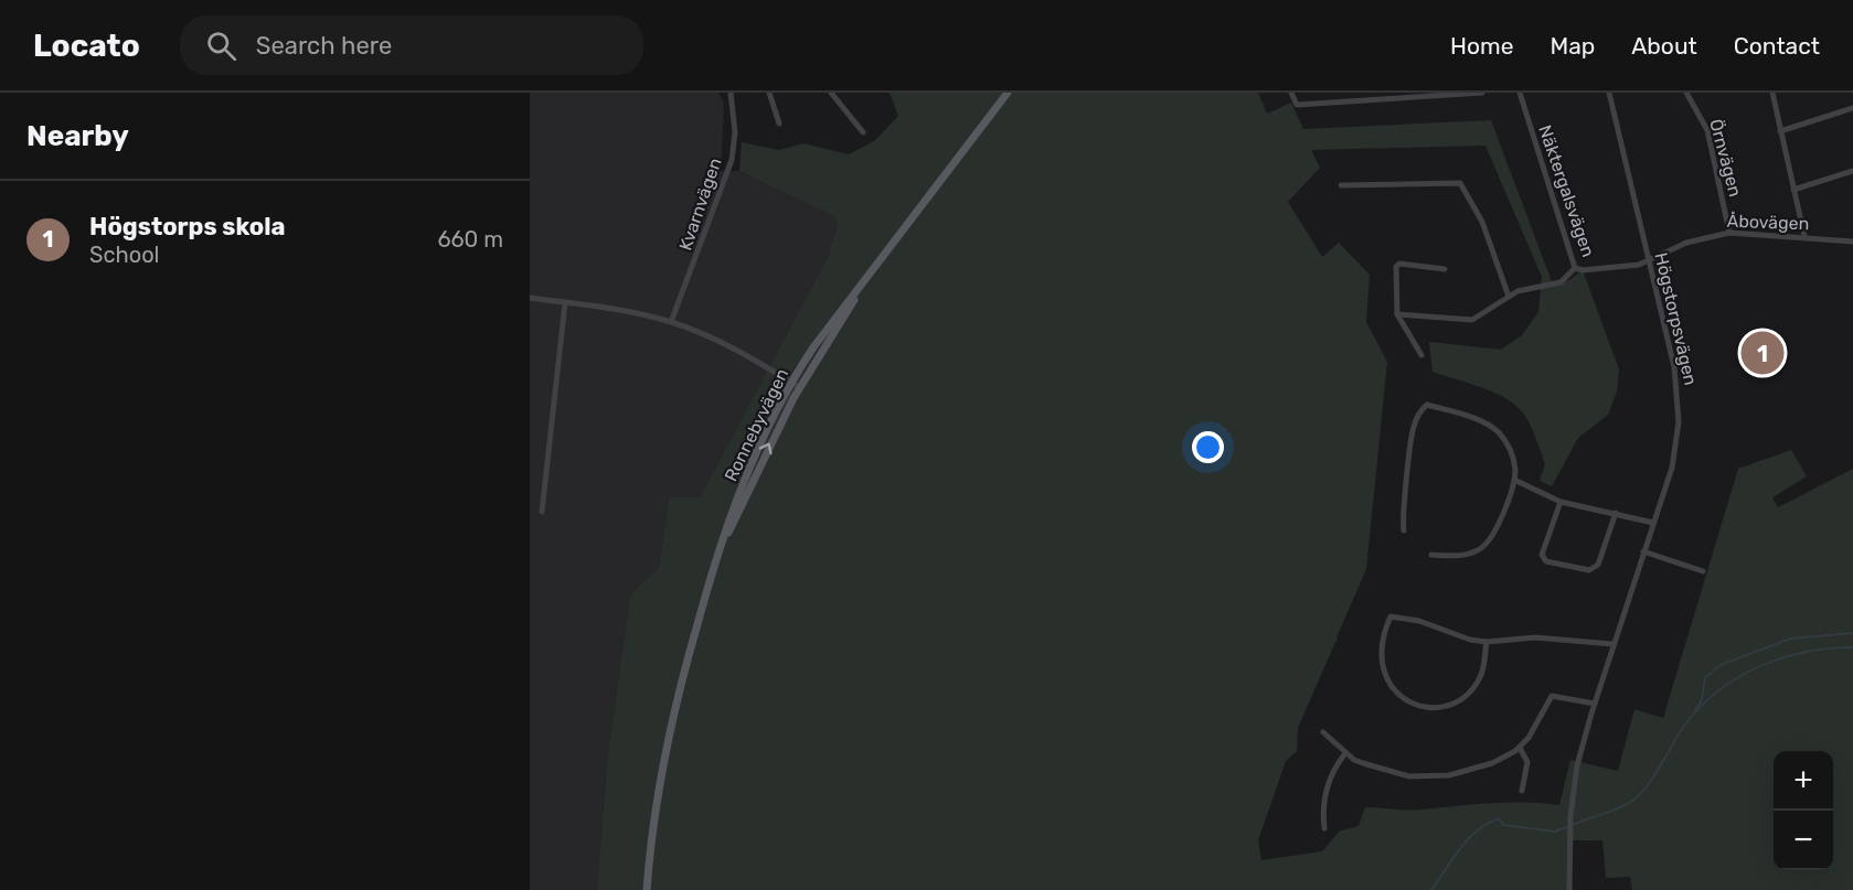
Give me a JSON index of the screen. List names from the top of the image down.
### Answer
{
  "streets": {
    "main road": ["Ronnebyvägen"],
    "street": [
      "Örnvägen",
      "Näktergalsvägen",
      "Kvarnvägen",
      "Åbovägen",
      "Högstorpsvägen"
    ]
  },
  "crossings": [
    ["Örnvägen", "Åbovägen"],
    ["Näktergalsvägen", "Åbovägen"],
    ["Näktergalsvägen", "Högstorpsvägen"],
    ["Åbovägen", "Högstorpsvägen"]
  ],
  "page": {
    "header": "Locato",
    "search": "Search here",
    "nav": [
      "Home",
      "Map",
      "About",
      "Contact"
    ],
    "heading": "Nearby",
    "list": [
      {
        "mark": "1",
        "name": "Högstorps skola",
        "note": "School",
        "value": "660 m"
      }
    ],
    "pins": "1",
    "map_buttons": ["+", "−"]
  }
}
